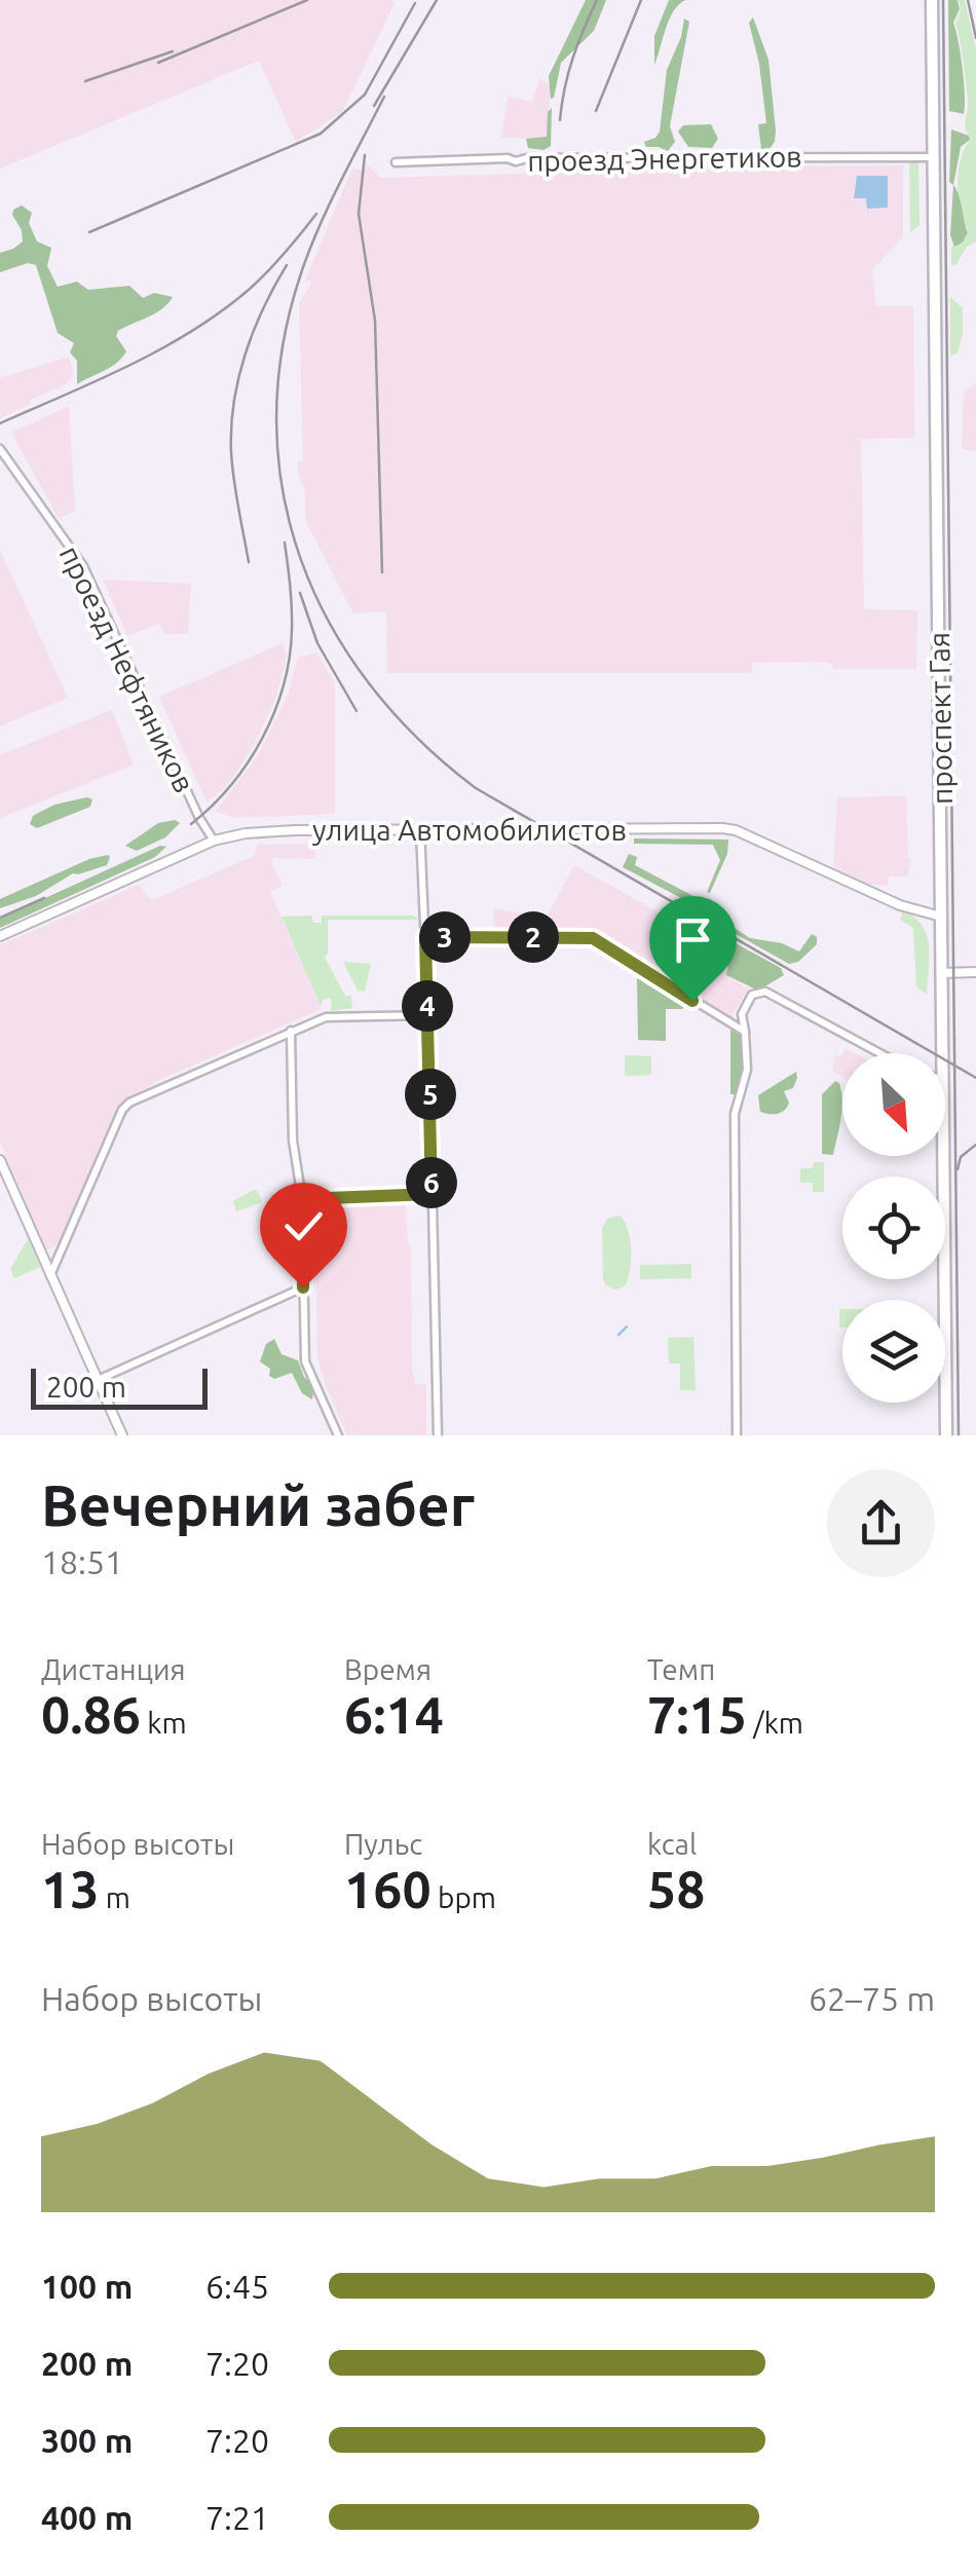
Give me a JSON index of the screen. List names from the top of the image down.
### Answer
{
  "streets": {
    "main road": ["проспект Гая"],
    "street": ["проезд Энергетиков", "проезд Нефтяников", "улица Автомобилистов"]
  },
  "crossings": [
    ["проезд Энергетиков", "проспект Гая"],
    ["проезд Нефтяников", "улица Автомобилистов"],
    ["проспект Гая", "улица Автомобилистов"]
  ],
  "scale_bar": "200 m",
  "north": "bottom right",
  "page": {
    "pins": [
      "2",
      "3",
      "4",
      "5",
      "6"
    ],
    "scale": "200 m",
    "heading": ["Вечерний забег", "18:51"],
    "stats": [
      ["Дистанция", "0.86 km"],
      ["Время", "6:14"],
      ["Темп", "7:15 /km"],
      ["Набор высоты", "13 m"],
      ["Пульс", "160 bpm"],
      ["kcal", "58"]
    ],
    "chart": ["Набор высоты", "62–75 m"],
    "list": [
      {
        "name": "100 m",
        "note": "6:45"
      },
      {
        "name": "200 m",
        "note": "7:20"
      },
      {
        "name": "300 m",
        "note": "7:20"
      },
      {
        "name": "400 m",
        "note": "7:21"
      }
    ]
  }
}
